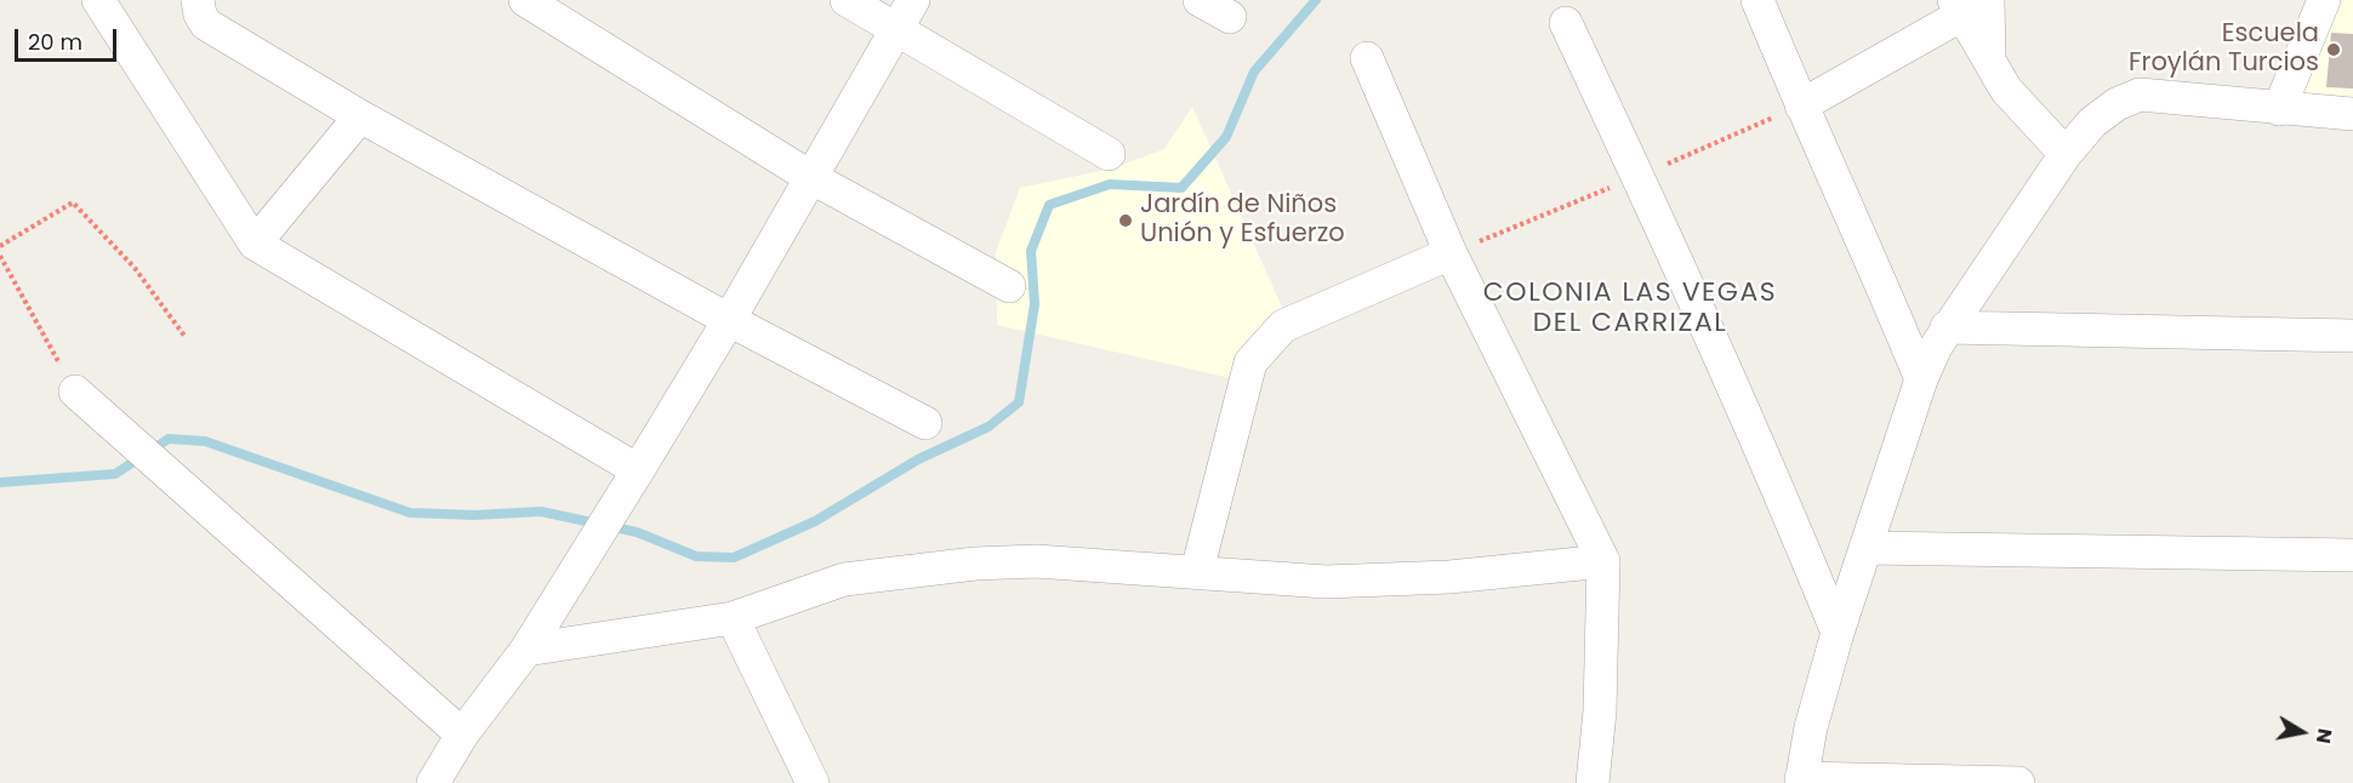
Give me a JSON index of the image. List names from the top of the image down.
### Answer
{
  "districts": ["COLONIA LAS VEGAS DEL CARRIZAL"],
  "places": ["Escuela Froylán Turcios", "Jardín de Niños Unión y Esfuerzo"],
  "scale_bar": "20 m",
  "north": "right"
}
